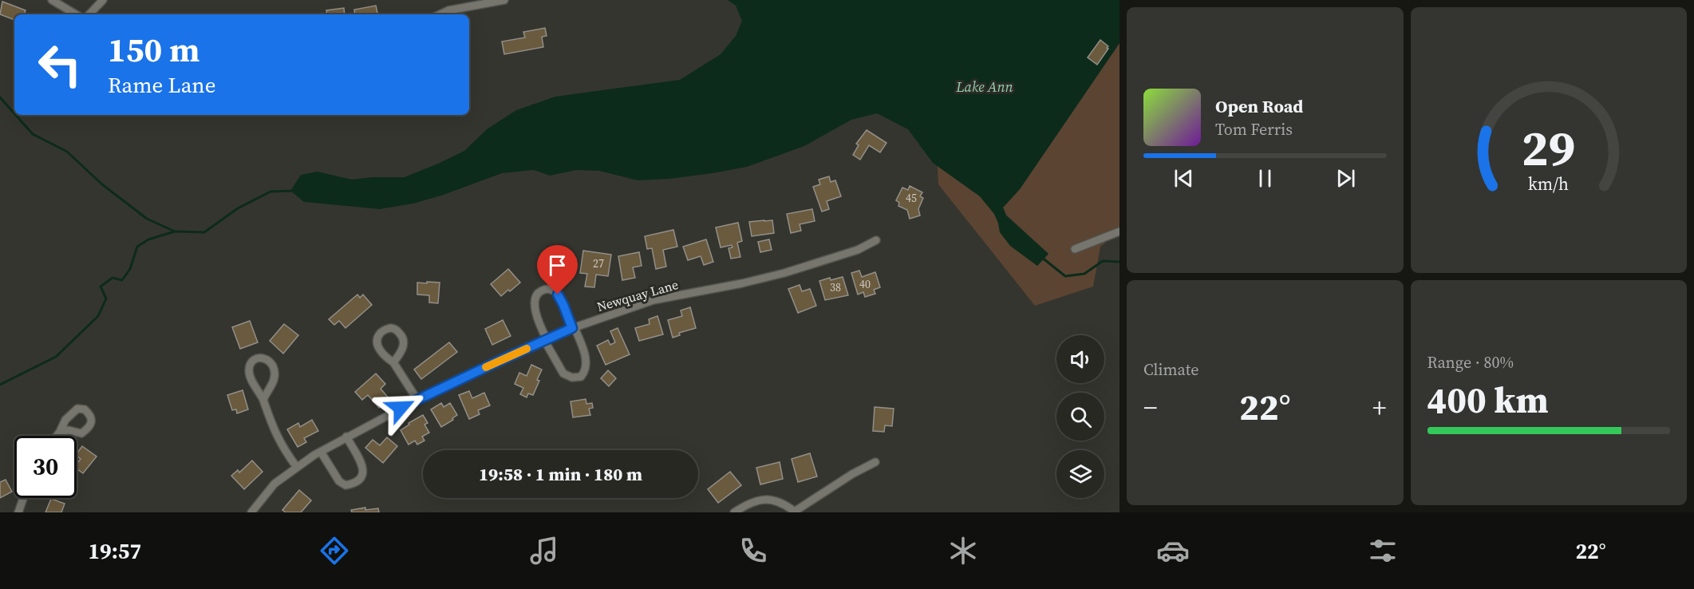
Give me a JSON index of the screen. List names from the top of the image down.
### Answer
{
  "streets": {
    "street": ["Newquay Lane"]
  },
  "water": ["Lake Ann"],
  "house_numbers": [
    "45",
    "27",
    "40",
    "38"
  ],
  "page": {
    "turn": ["150 m", "Rame Lane"],
    "song": ["Open Road", "Tom Ferris"],
    "tile": [
      "Climate",
      ["Range · 80%", "400 km"]
    ],
    "heat": ["−", "22°", "+"],
    "limit": "30",
    "trip": "19:58 · 1 min · 180 m",
    "tabs": ["19:57", "22°"],
    "gauge": ["29", "km/h"]
  }
}
